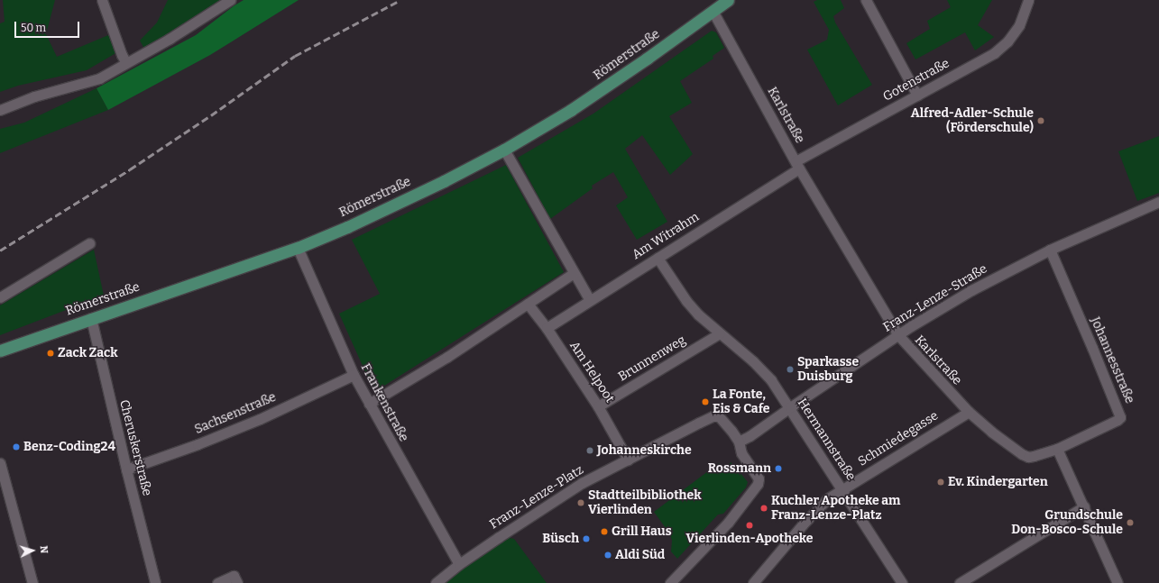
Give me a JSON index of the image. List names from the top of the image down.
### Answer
{
  "streets": {
    "main road": ["Römerstraße"],
    "street": [
      "Gotenstraße",
      "Karlstraße",
      "Am Witrahm",
      "Franz-Lenze-Straße",
      "Brunnenweg",
      "Johannesstraße",
      "Am Helpoot",
      "Frankenstraße",
      "Sachsenstraße",
      "Schmiedegasse",
      "Hermannstraße",
      "Cheruskerstraße",
      "Franz-Lenze-Platz"
    ]
  },
  "crossings": [
    ["Römerstraße", "Karlstraße"],
    ["Römerstraße", "Frankenstraße"],
    ["Römerstraße", "Cheruskerstraße"],
    ["Gotenstraße", "Karlstraße"],
    ["Gotenstraße", "Am Witrahm"],
    ["Karlstraße", "Am Witrahm"],
    ["Karlstraße", "Franz-Lenze-Straße"],
    ["Karlstraße", "Johannesstraße"],
    ["Karlstraße", "Schmiedegasse"],
    ["Am Witrahm", "Am Helpoot"],
    ["Am Witrahm", "Hermannstraße"],
    ["Franz-Lenze-Straße", "Johannesstraße"],
    ["Franz-Lenze-Straße", "Hermannstraße"],
    ["Franz-Lenze-Straße", "Franz-Lenze-Platz"],
    ["Brunnenweg", "Am Helpoot"],
    ["Brunnenweg", "Hermannstraße"],
    ["Am Helpoot", "Franz-Lenze-Platz"],
    ["Frankenstraße", "Sachsenstraße"],
    ["Frankenstraße", "Franz-Lenze-Platz"],
    ["Sachsenstraße", "Cheruskerstraße"],
    ["Schmiedegasse", "Hermannstraße"]
  ],
  "places": [
    "Alfred-Adler-Schule (Förderschule)",
    "Zack Zack",
    "Sparkasse Duisburg",
    "La Fonte, Eis & Cafe",
    "Benz-Coding24",
    "Johanneskirche",
    "Rossmann",
    "Ev. Kindergarten",
    "Stadtteilbibliothek Vierlinden",
    "Kuchler Apotheke am Franz-Lenze-Platz",
    "Grundschule Don-Bosco-Schule",
    "Vierlinden-Apotheke",
    "Grill Haus",
    "Büsch",
    "Aldi Süd"
  ],
  "scale_bar": "50 m",
  "north": "right"
}
